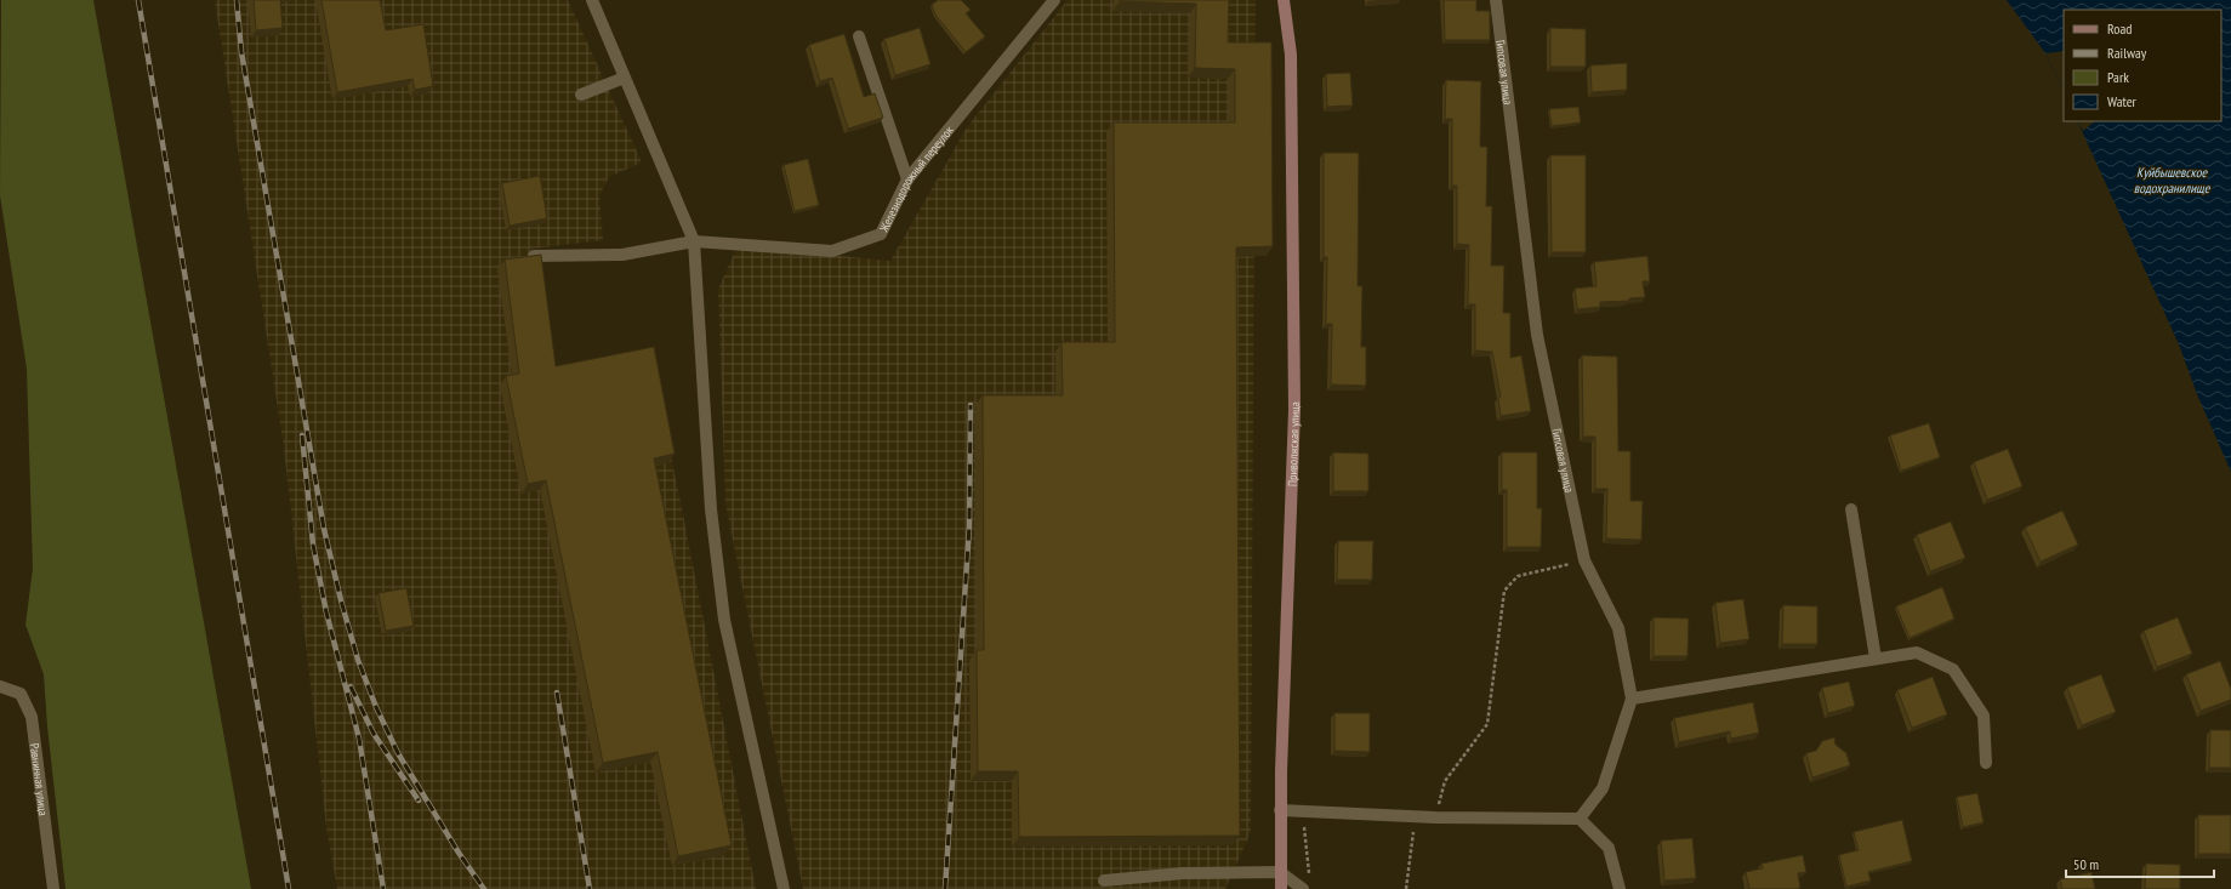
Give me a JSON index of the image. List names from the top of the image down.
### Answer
{
  "streets": {
    "main road": ["Приволжская улица"],
    "street": ["Гипсовая улица", "Железнодорожный переулок", "Равнинная улица"]
  },
  "water": ["Куйбышевское водохранилище"],
  "legend": [
    "Road",
    "Railway",
    "Park",
    "Water"
  ],
  "scale_bar": "50 m"
}
